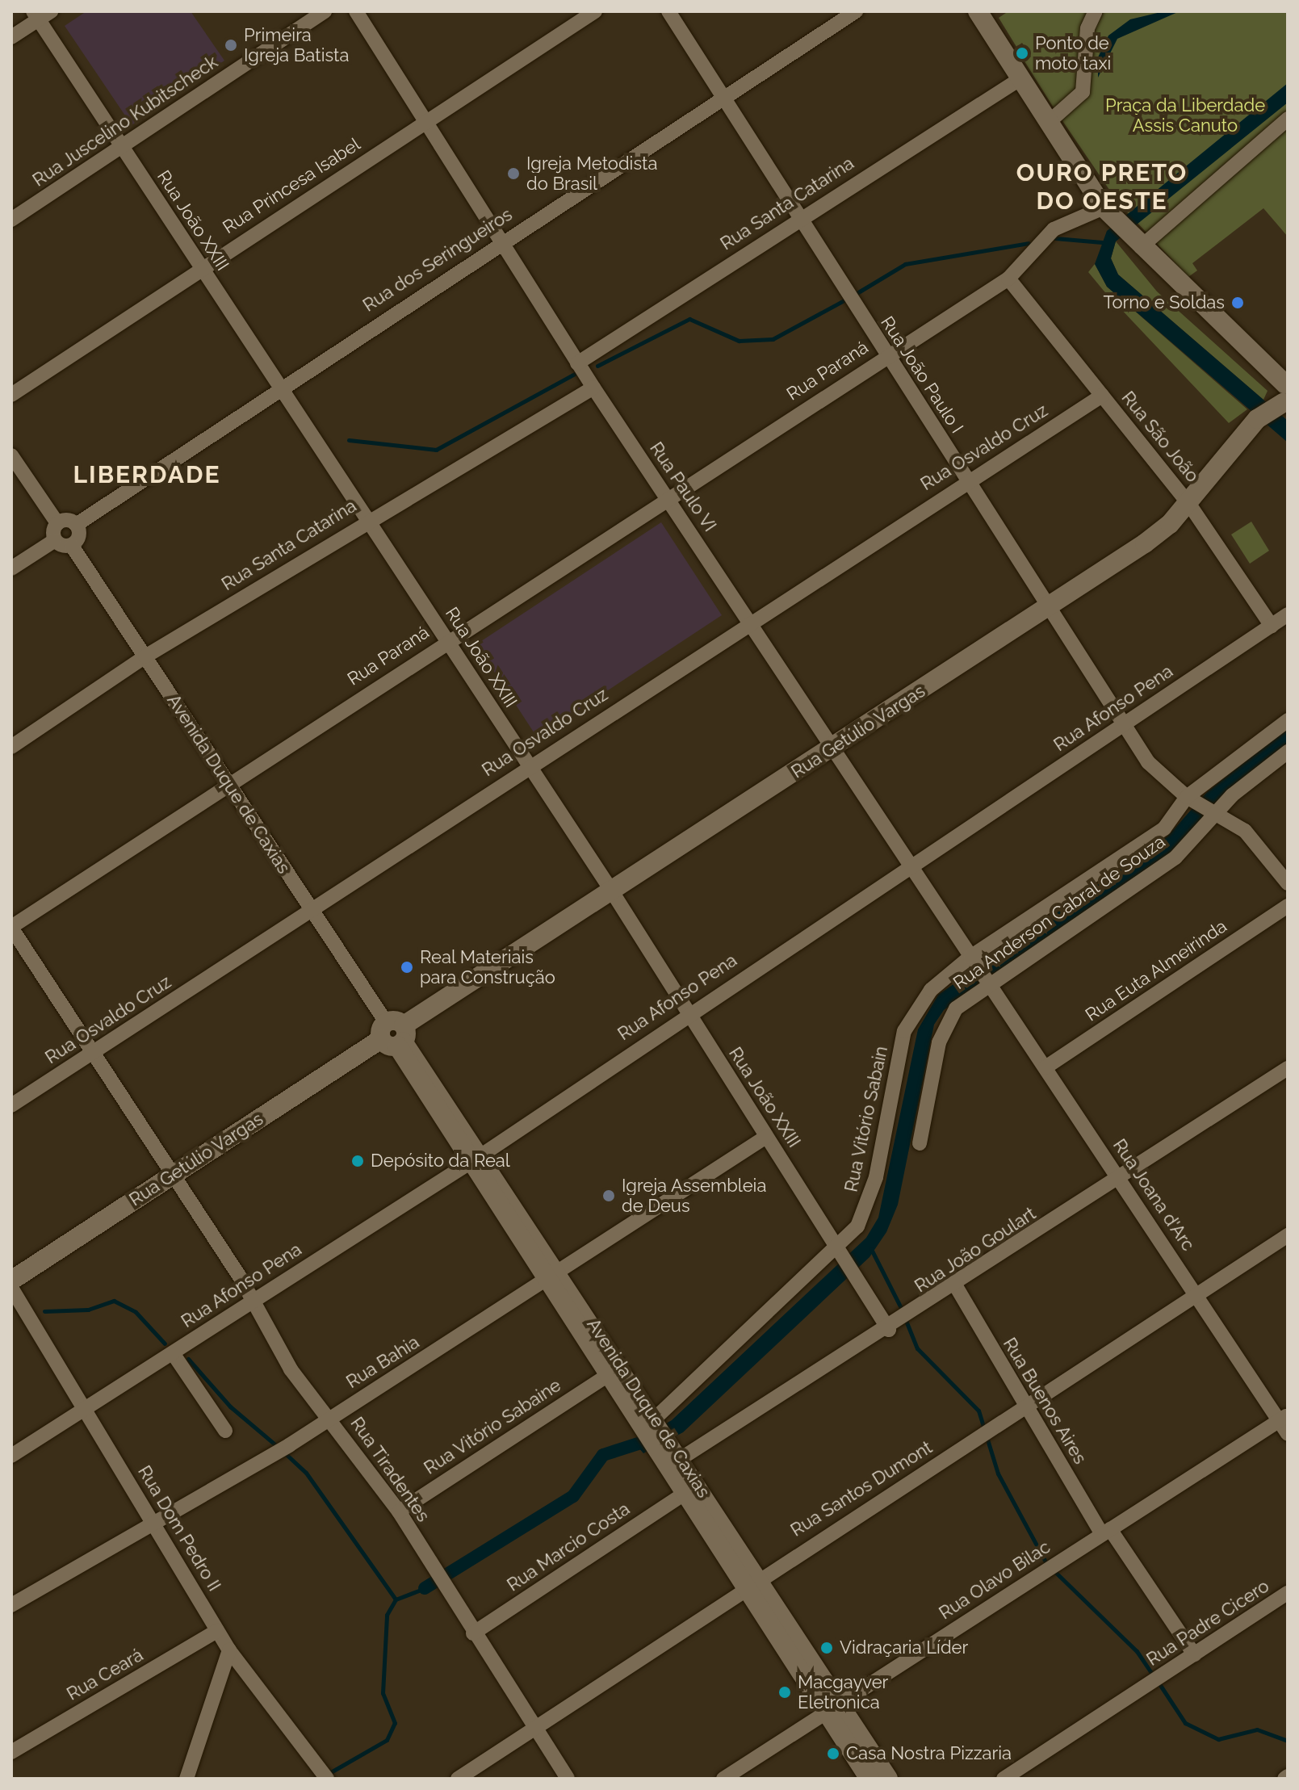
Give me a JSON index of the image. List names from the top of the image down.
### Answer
{
  "streets": {
    "street": [
      "Rua Juscelino Kubitscheck",
      "Rua Princesa Isabel",
      "Rua Santa Catarina",
      "Rua João XXIII",
      "Rua dos Seringueiros",
      "Rua Paraná",
      "Rua João Paulo I",
      "Rua São João",
      "Rua Osvaldo Cruz",
      "Rua Paulo VI",
      "Rua Afonso Pena",
      "Rua Getúlio Vargas",
      "Avenida Duque de Caxias",
      "Rua Anderson Cabral de Souza",
      "Rua Euta Almeirinda",
      "Rua Vitório Sabain",
      "Rua Joana d'Arc",
      "Rua João Goulart",
      "Rua Bahia",
      "Rua Buenos Aires",
      "Rua Vitório Sabaine",
      "Rua Tiradentes",
      "Rua Santos Dumont",
      "Rua Dom Pedro II",
      "Rua Marcio Costa",
      "Rua Olavo Bilac",
      "Rua Padre Cicero",
      "Rua Ceará"
    ]
  },
  "crossings": [
    ["Rua Juscelino Kubitscheck", "Rua João XXIII"],
    ["Rua Princesa Isabel", "Rua João XXIII"],
    ["Rua Princesa Isabel", "Rua Paulo VI"],
    ["Rua Santa Catarina", "Rua João XXIII"],
    ["Rua Santa Catarina", "Rua João Paulo I"],
    ["Rua Santa Catarina", "Rua Paulo VI"],
    ["Rua Santa Catarina", "Avenida Duque de Caxias"],
    ["Rua João XXIII", "Rua dos Seringueiros"],
    ["Rua João XXIII", "Rua Paraná"],
    ["Rua João XXIII", "Rua Osvaldo Cruz"],
    ["Rua João XXIII", "Rua Afonso Pena"],
    ["Rua João XXIII", "Rua Getúlio Vargas"],
    ["Rua João XXIII", "Rua Vitório Sabain"],
    ["Rua João XXIII", "Rua João Goulart"],
    ["Rua João XXIII", "Rua Bahia"],
    ["Rua dos Seringueiros", "Rua João Paulo I"],
    ["Rua dos Seringueiros", "Rua Paulo VI"],
    ["Rua Paraná", "Rua João Paulo I"],
    ["Rua Paraná", "Rua São João"],
    ["Rua Paraná", "Rua Paulo VI"],
    ["Rua Paraná", "Avenida Duque de Caxias"],
    ["Rua Paraná", "Rua Tiradentes"],
    ["Rua João Paulo I", "Rua Osvaldo Cruz"],
    ["Rua João Paulo I", "Rua Afonso Pena"],
    ["Rua João Paulo I", "Rua Getúlio Vargas"],
    ["Rua João Paulo I", "Rua Anderson Cabral de Souza"],
    ["Rua João Paulo I", "Rua Vitório Sabain"],
    ["Rua São João", "Rua Osvaldo Cruz"],
    ["Rua São João", "Rua Afonso Pena"],
    ["Rua São João", "Rua Getúlio Vargas"],
    ["Rua Osvaldo Cruz", "Rua Paulo VI"],
    ["Rua Osvaldo Cruz", "Avenida Duque de Caxias"],
    ["Rua Osvaldo Cruz", "Rua Tiradentes"],
    ["Rua Paulo VI", "Rua Afonso Pena"],
    ["Rua Paulo VI", "Rua Getúlio Vargas"],
    ["Rua Paulo VI", "Rua Anderson Cabral de Souza"],
    ["Rua Paulo VI", "Rua Vitório Sabain"],
    ["Rua Paulo VI", "Rua Joana d'Arc"],
    ["Rua Afonso Pena", "Avenida Duque de Caxias"],
    ["Rua Afonso Pena", "Rua Tiradentes"],
    ["Rua Afonso Pena", "Rua Dom Pedro II"],
    ["Rua Getúlio Vargas", "Avenida Duque de Caxias"],
    ["Rua Getúlio Vargas", "Rua Tiradentes"],
    ["Avenida Duque de Caxias", "Rua Vitório Sabain"],
    ["Avenida Duque de Caxias", "Rua João Goulart"],
    ["Avenida Duque de Caxias", "Rua Bahia"],
    ["Avenida Duque de Caxias", "Rua Vitório Sabaine"],
    ["Avenida Duque de Caxias", "Rua Santos Dumont"],
    ["Avenida Duque de Caxias", "Rua Marcio Costa"],
    ["Avenida Duque de Caxias", "Rua Olavo Bilac"],
    ["Rua Anderson Cabral de Souza", "Rua Vitório Sabain"],
    ["Rua Anderson Cabral de Souza", "Rua Joana d'Arc"],
    ["Rua Euta Almeirinda", "Rua Joana d'Arc"],
    ["Rua Joana d'Arc", "Rua João Goulart"],
    ["Rua Joana d'Arc", "Rua Santos Dumont"],
    ["Rua Joana d'Arc", "Rua Olavo Bilac"],
    ["Rua João Goulart", "Rua Buenos Aires"],
    ["Rua Bahia", "Rua Tiradentes"],
    ["Rua Bahia", "Rua Dom Pedro II"],
    ["Rua Buenos Aires", "Rua Santos Dumont"],
    ["Rua Buenos Aires", "Rua Olavo Bilac"],
    ["Rua Buenos Aires", "Rua Padre Cicero"],
    ["Rua Vitório Sabaine", "Rua Tiradentes"],
    ["Rua Tiradentes", "Rua Santos Dumont"],
    ["Rua Tiradentes", "Rua Marcio Costa"],
    ["Rua Dom Pedro II", "Rua Ceará"]
  ],
  "districts": ["OURO PRETO DO OESTE", "LIBERDADE"],
  "parks": ["Praça da Liberdade Assis Canuto"],
  "places": [
    "Primeira Igreja Batista",
    "Ponto de moto taxi",
    "Igreja Metodista do Brasil",
    "Torno e Soldas",
    "Real Materiais para Construção",
    "Depósito da Real",
    "Igreja Assembleia de Deus",
    "Vidraçaria Líder",
    "Macgayver Eletronica",
    "Casa Nostra Pizzaria"
  ]
}
